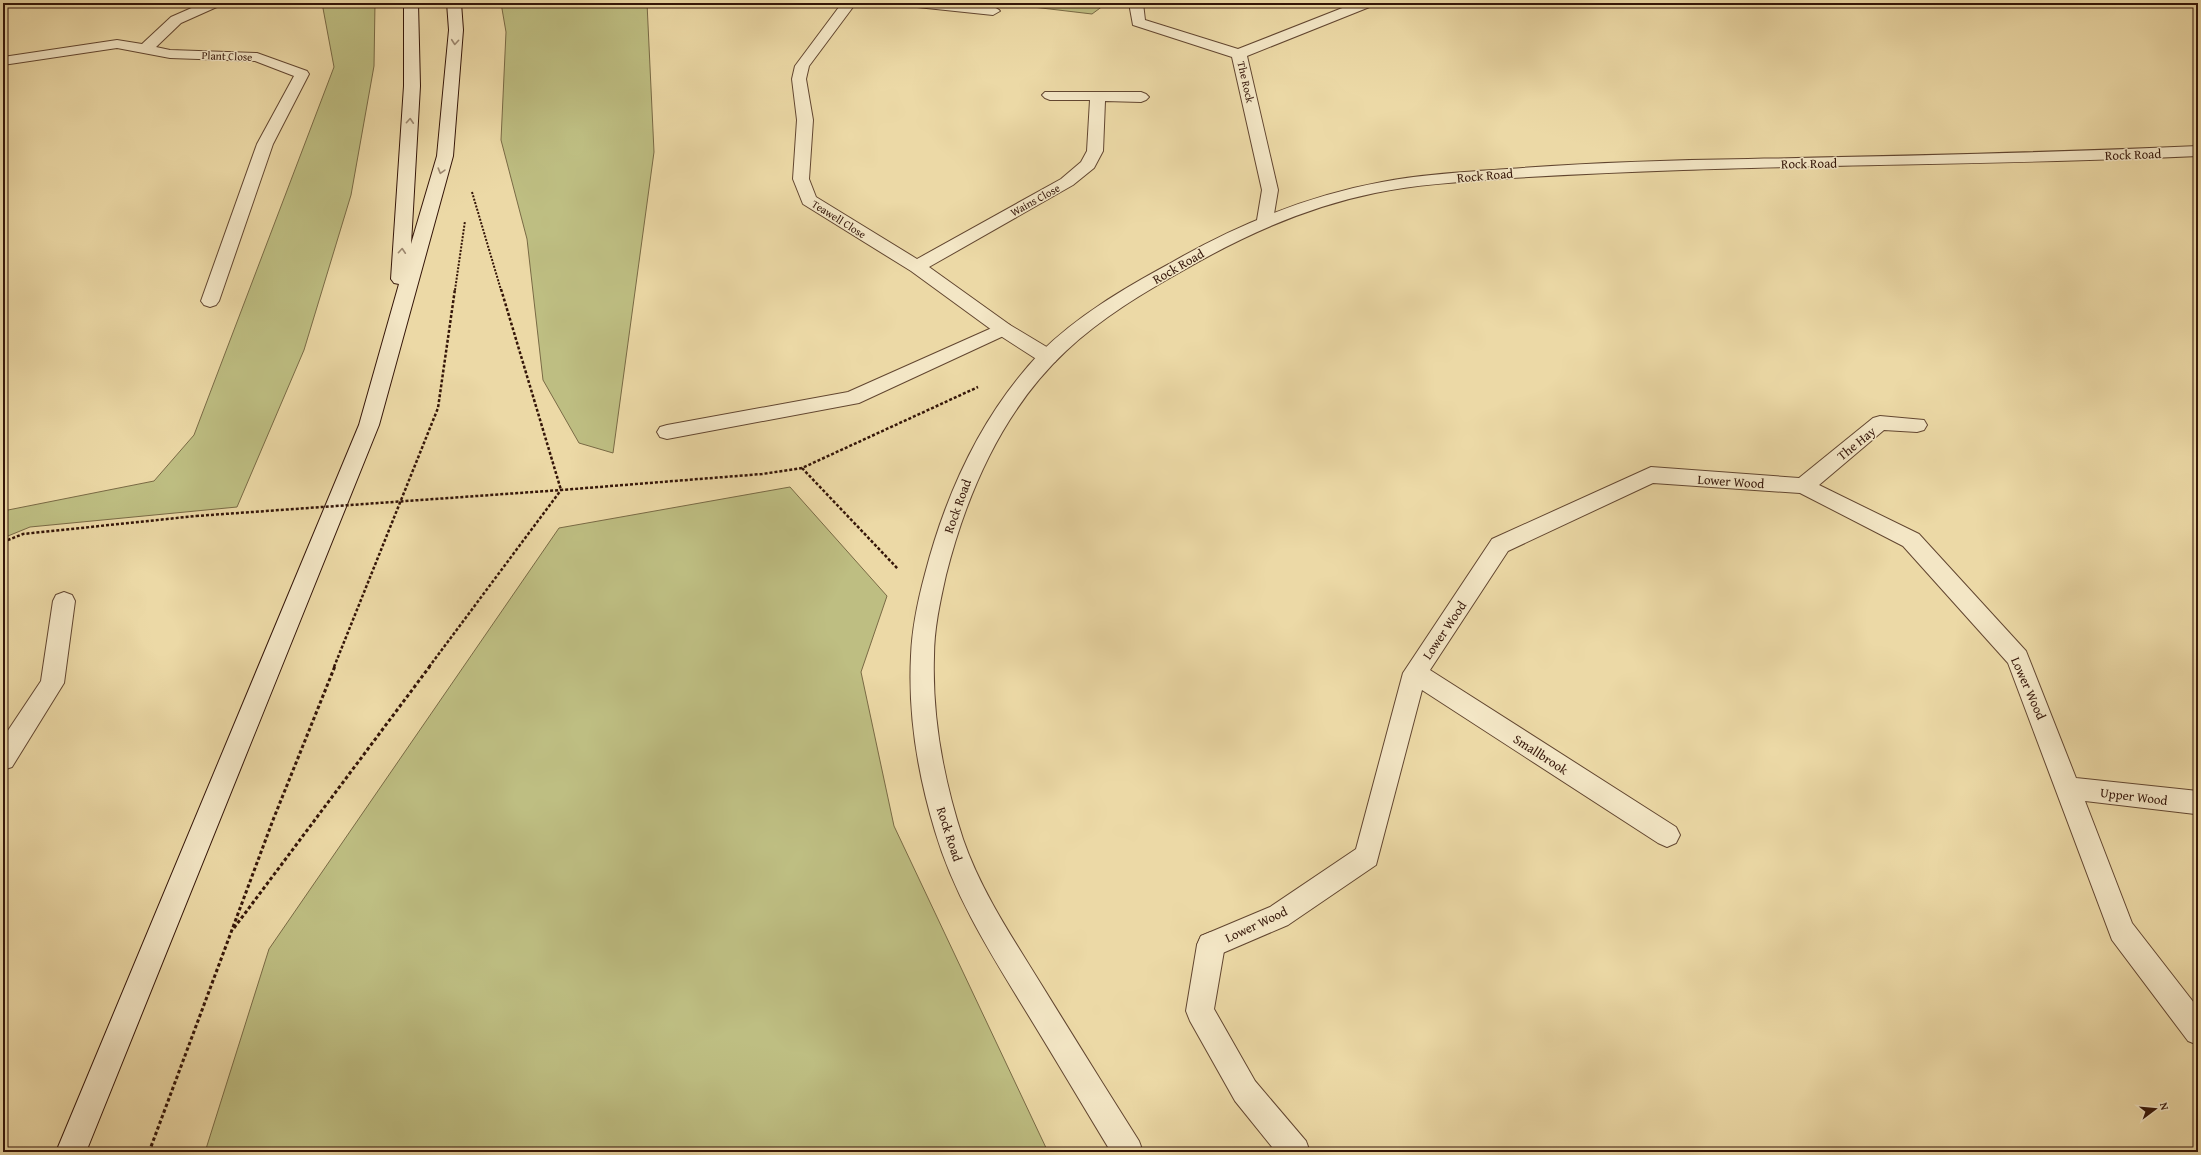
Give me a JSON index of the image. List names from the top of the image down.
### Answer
{
  "streets": {
    "street": [
      "Plant Close",
      "The Rock",
      "Rock Road",
      "Wains Close",
      "Teawell Close",
      "The Hay",
      "Lower Wood",
      "Smallbrook",
      "Upper Wood"
    ]
  },
  "crossings": [
    ["The Rock", "Rock Road"],
    ["Rock Road", "Teawell Close"],
    ["Wains Close", "Teawell Close"],
    ["The Hay", "Lower Wood"],
    ["Lower Wood", "Smallbrook"],
    ["Lower Wood", "Upper Wood"]
  ],
  "north": "right"
}
